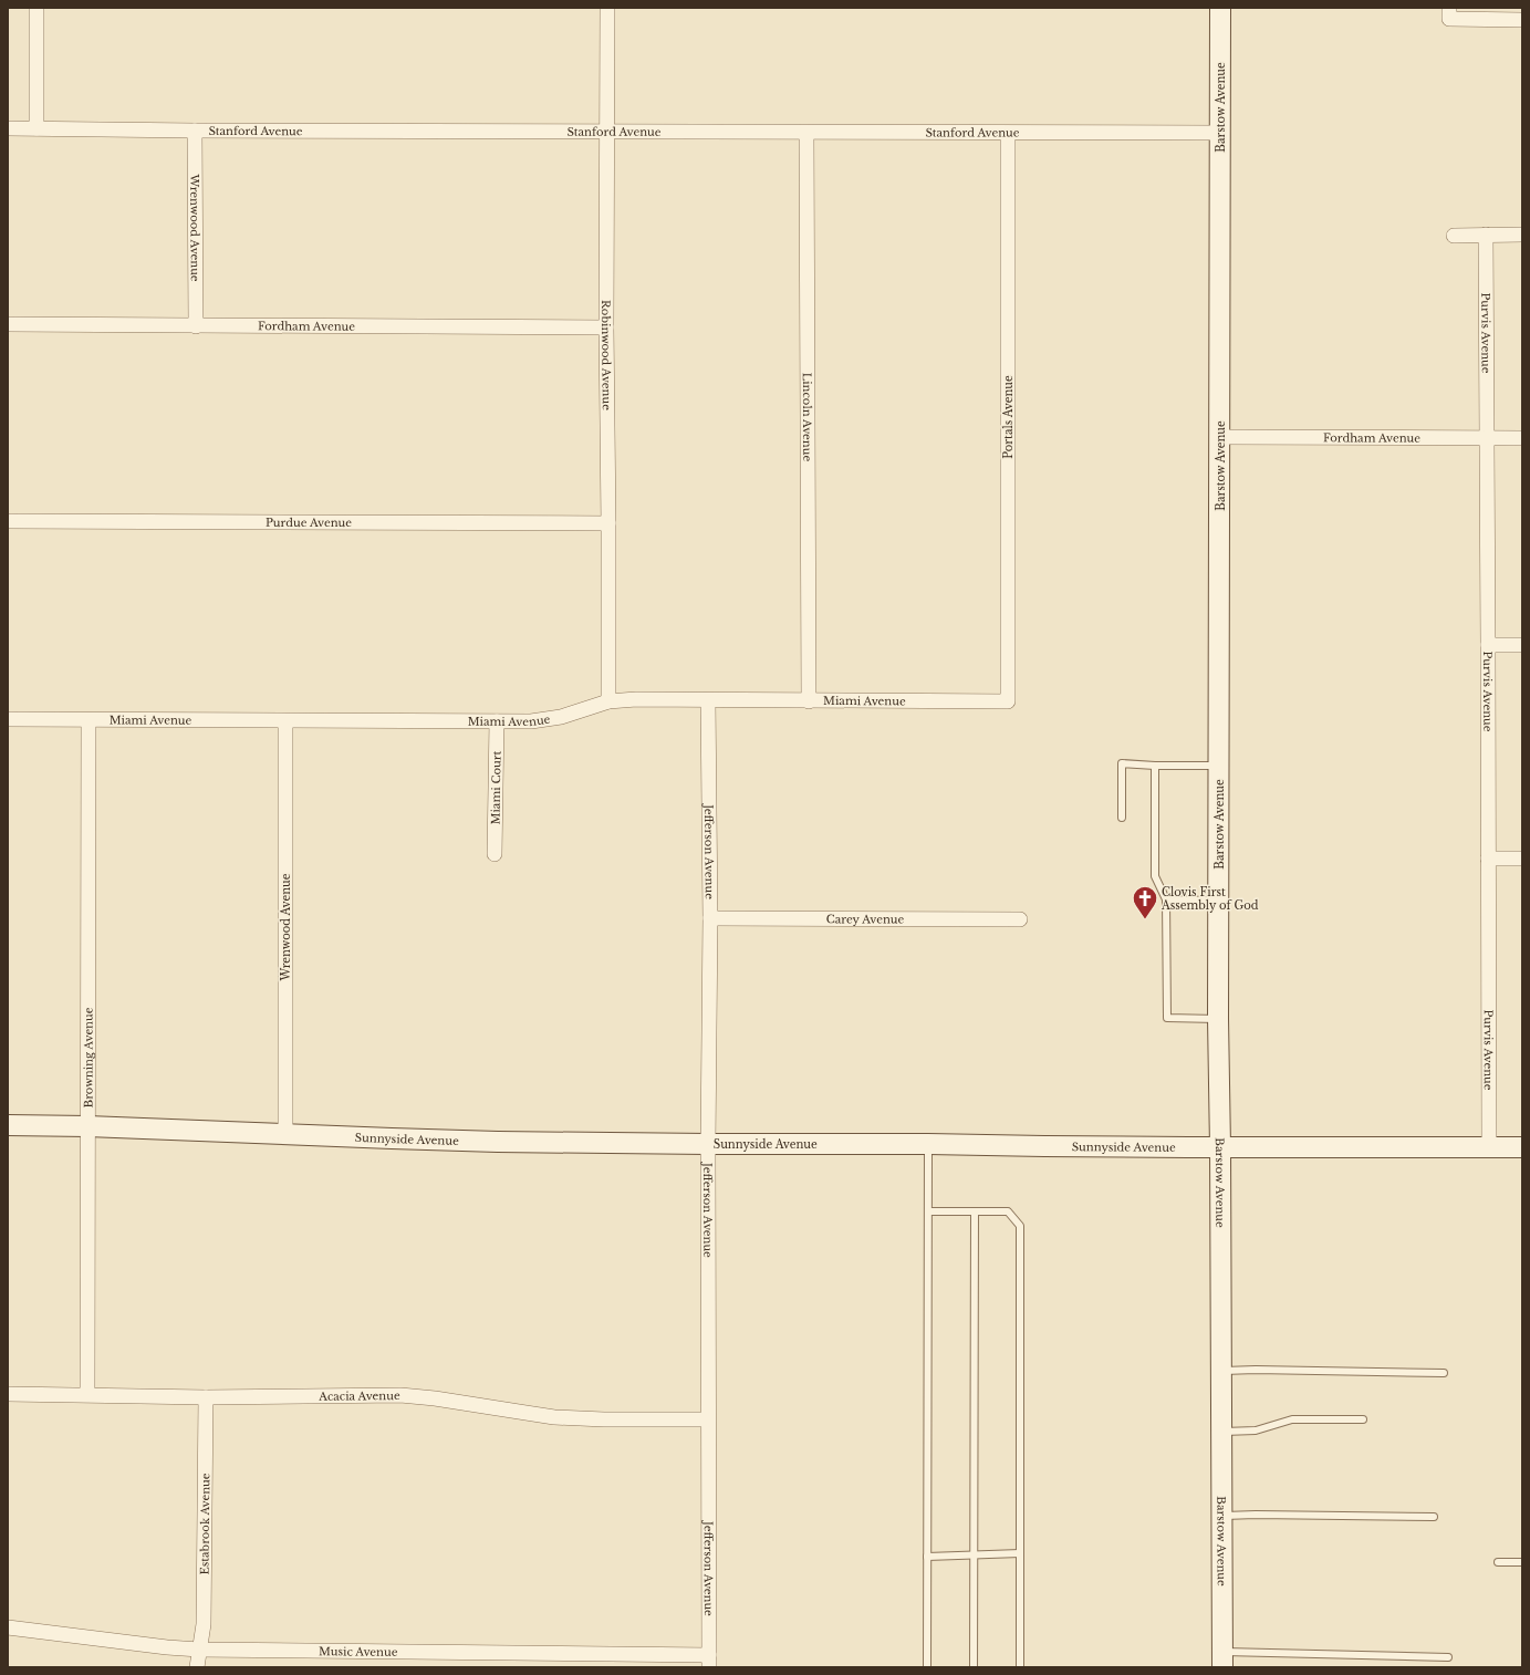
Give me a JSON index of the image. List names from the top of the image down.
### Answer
{
  "streets": {
    "main road": ["Barstow Avenue", "Sunnyside Avenue"],
    "street": [
      "Stanford Avenue",
      "Wrenwood Avenue",
      "Fordham Avenue",
      "Purvis Avenue",
      "Robinwood Avenue",
      "Lincoln Avenue",
      "Portals Avenue",
      "Purdue Avenue",
      "Miami Avenue",
      "Miami Court",
      "Jefferson Avenue",
      "Carey Avenue",
      "Browning Avenue",
      "Acacia Avenue",
      "Estabrook Avenue",
      "Music Avenue"
    ]
  },
  "crossings": [
    ["Barstow Avenue", "Stanford Avenue"],
    ["Barstow Avenue", "Fordham Avenue"],
    ["Barstow Avenue", "Sunnyside Avenue"],
    ["Stanford Avenue", "Wrenwood Avenue"],
    ["Stanford Avenue", "Robinwood Avenue"],
    ["Stanford Avenue", "Lincoln Avenue"],
    ["Stanford Avenue", "Portals Avenue"],
    ["Wrenwood Avenue", "Fordham Avenue"],
    ["Wrenwood Avenue", "Miami Avenue"],
    ["Wrenwood Avenue", "Sunnyside Avenue"],
    ["Fordham Avenue", "Purvis Avenue"],
    ["Fordham Avenue", "Robinwood Avenue"],
    ["Purvis Avenue", "Sunnyside Avenue"],
    ["Robinwood Avenue", "Purdue Avenue"],
    ["Robinwood Avenue", "Miami Avenue"],
    ["Lincoln Avenue", "Miami Avenue"],
    ["Portals Avenue", "Miami Avenue"],
    ["Miami Avenue", "Miami Court"],
    ["Miami Avenue", "Jefferson Avenue"],
    ["Miami Avenue", "Browning Avenue"],
    ["Jefferson Avenue", "Carey Avenue"],
    ["Jefferson Avenue", "Sunnyside Avenue"],
    ["Jefferson Avenue", "Acacia Avenue"],
    ["Jefferson Avenue", "Music Avenue"],
    ["Browning Avenue", "Sunnyside Avenue"],
    ["Browning Avenue", "Acacia Avenue"],
    ["Acacia Avenue", "Estabrook Avenue"],
    ["Estabrook Avenue", "Music Avenue"]
  ],
  "places": {
    "church": ["Clovis First Assembly of God"]
  }
}
